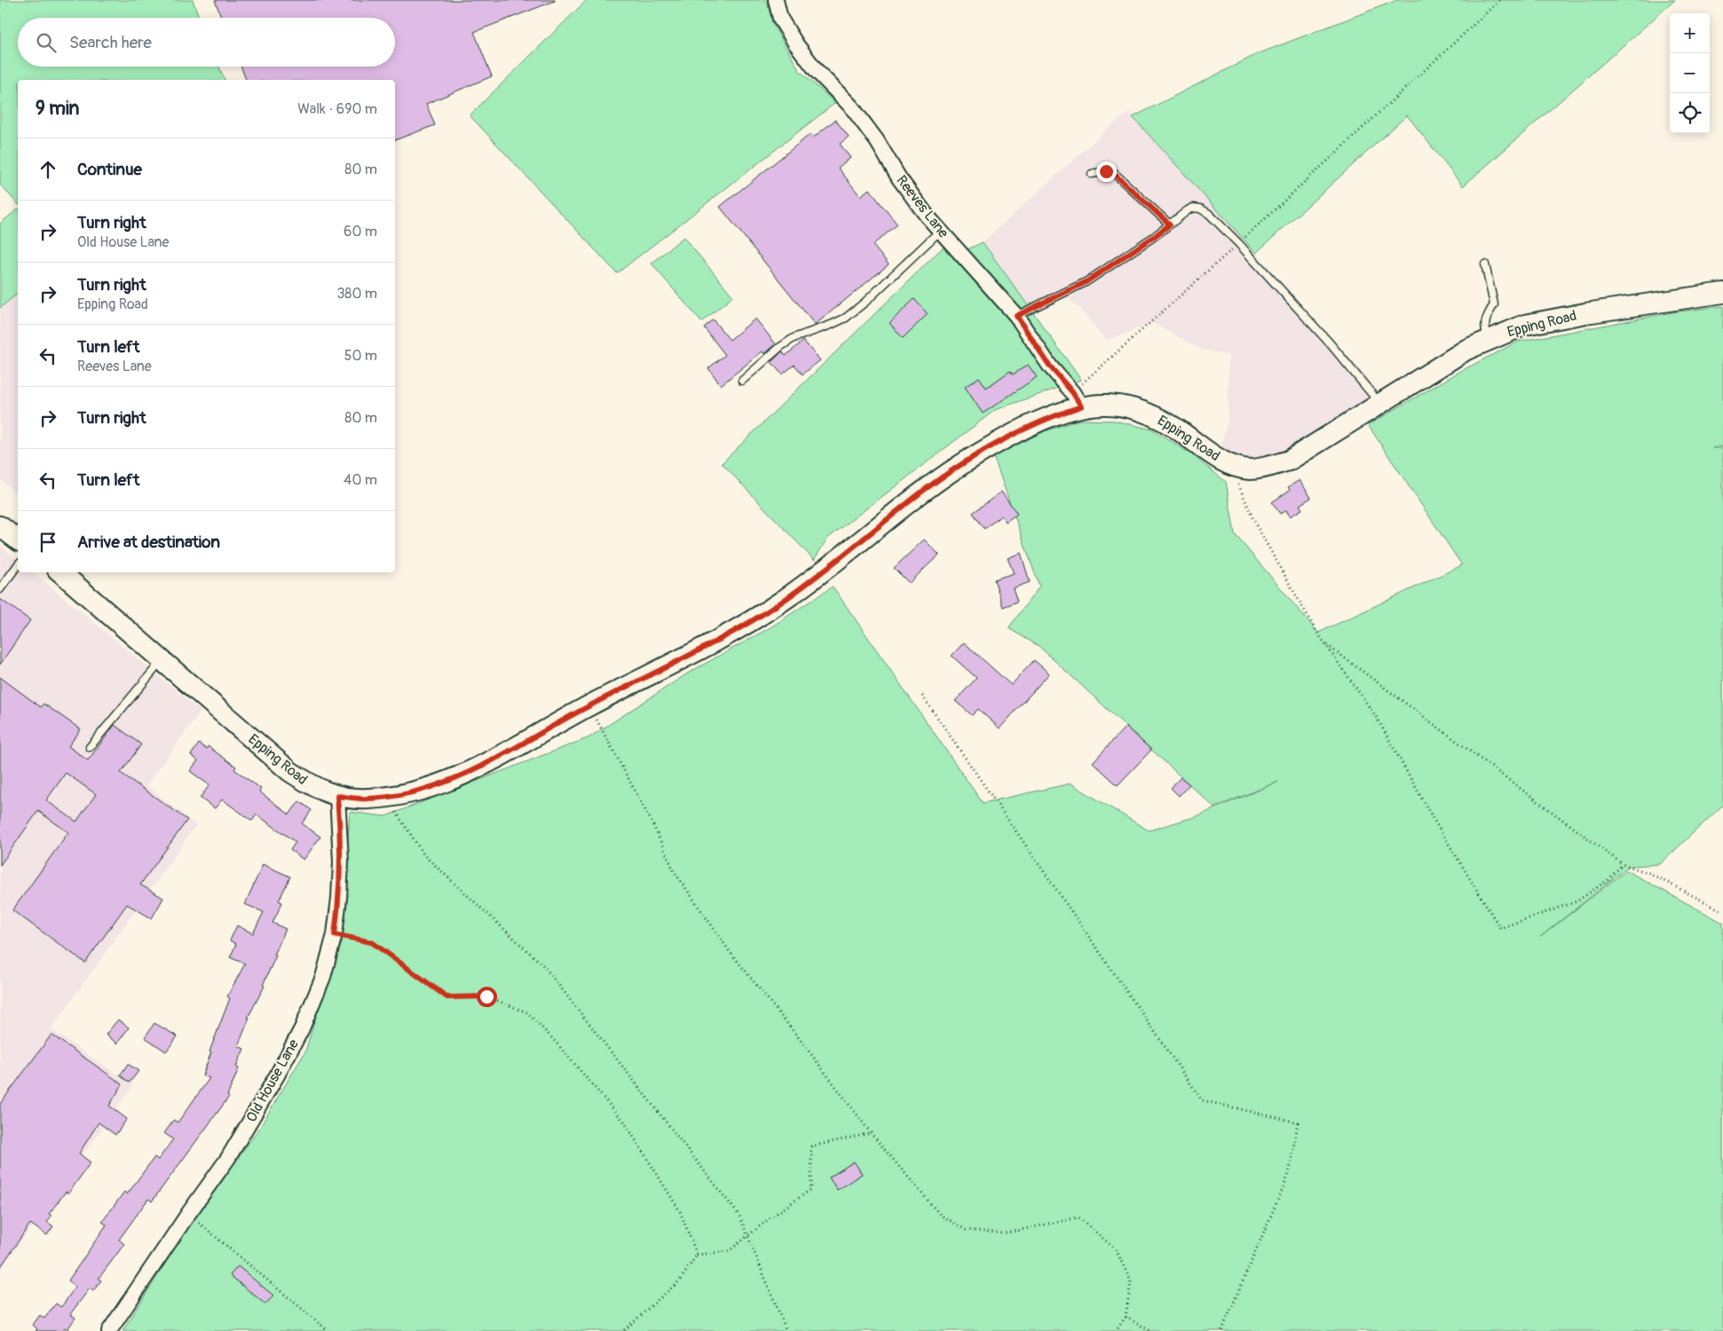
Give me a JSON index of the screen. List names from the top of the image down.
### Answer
{
  "streets": {
    "main road": ["Epping Road"],
    "street": ["Reeves Lane", "Old House Lane"]
  },
  "crossings": [
    ["Reeves Lane", "Epping Road"],
    ["Epping Road", "Old House Lane"]
  ],
  "page": {
    "map_buttons": ["+", "−"],
    "search": "Search here",
    "heading": ["9 min", "Walk · 690 m"],
    "list": [
      ["Continue", "80 m"],
      ["Turn right", "Old House Lane", "60 m"],
      ["Turn right", "Epping Road", "380 m"],
      ["Turn left", "Reeves Lane", "50 m"],
      ["Turn right", "80 m"],
      ["Turn left", "40 m"],
      "Arrive at destination"
    ]
  }
}
